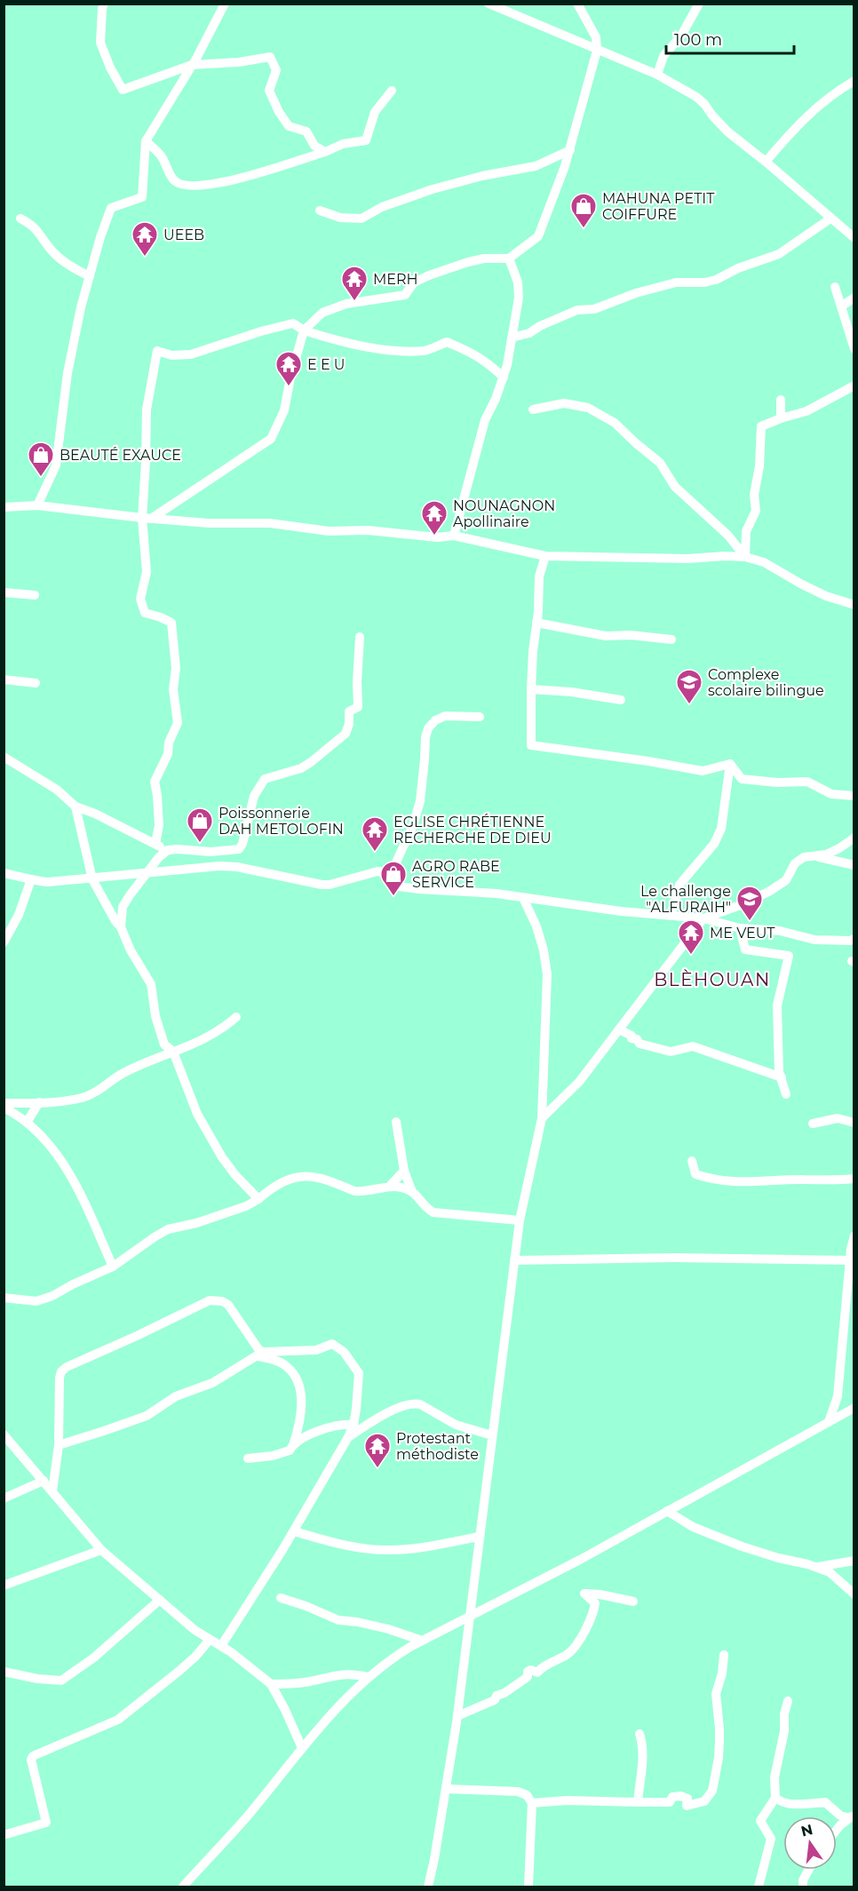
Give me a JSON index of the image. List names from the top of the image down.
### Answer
{
  "districts": ["BLÈHOUAN"],
  "places": {
    "shop": [
      "MAHUNA PETIT COIFFURE",
      "BEAUTÉ EXAUCE",
      "Poissonnerie DAH METOLOFIN",
      "AGRO RABE SERVICE"
    ],
    "temple": [
      "UEEB",
      "MERH",
      "E E U",
      "NOUNAGNON Apollinaire",
      "EGLISE CHRÉTIENNE RECHERCHE DE DIEU",
      "ME VEUT",
      "Protestant méthodiste"
    ],
    "school or university": ["Complexe scolaire bilingue", "Le challenge \"ALFURAIH\""]
  },
  "scale_bar": "100 m",
  "north": "top"
}
